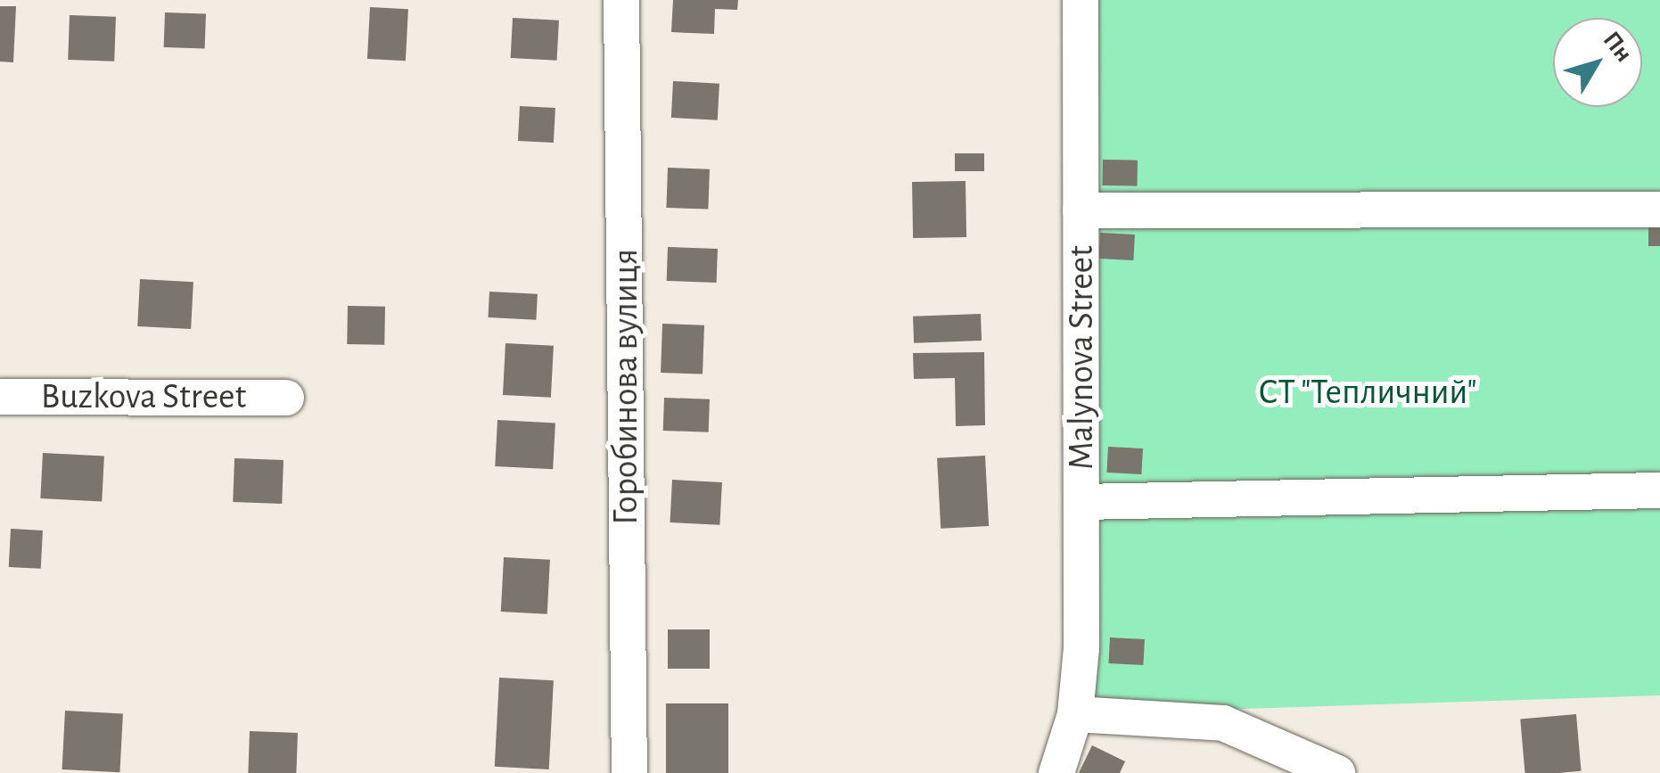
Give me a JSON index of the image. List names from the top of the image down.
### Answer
{
  "streets": {
    "street": ["Malynova Street", "Горобинова вулиця", "Buzkova Street"]
  },
  "parks": ["СТ \"Тепличний\""],
  "north": "top right"
}
